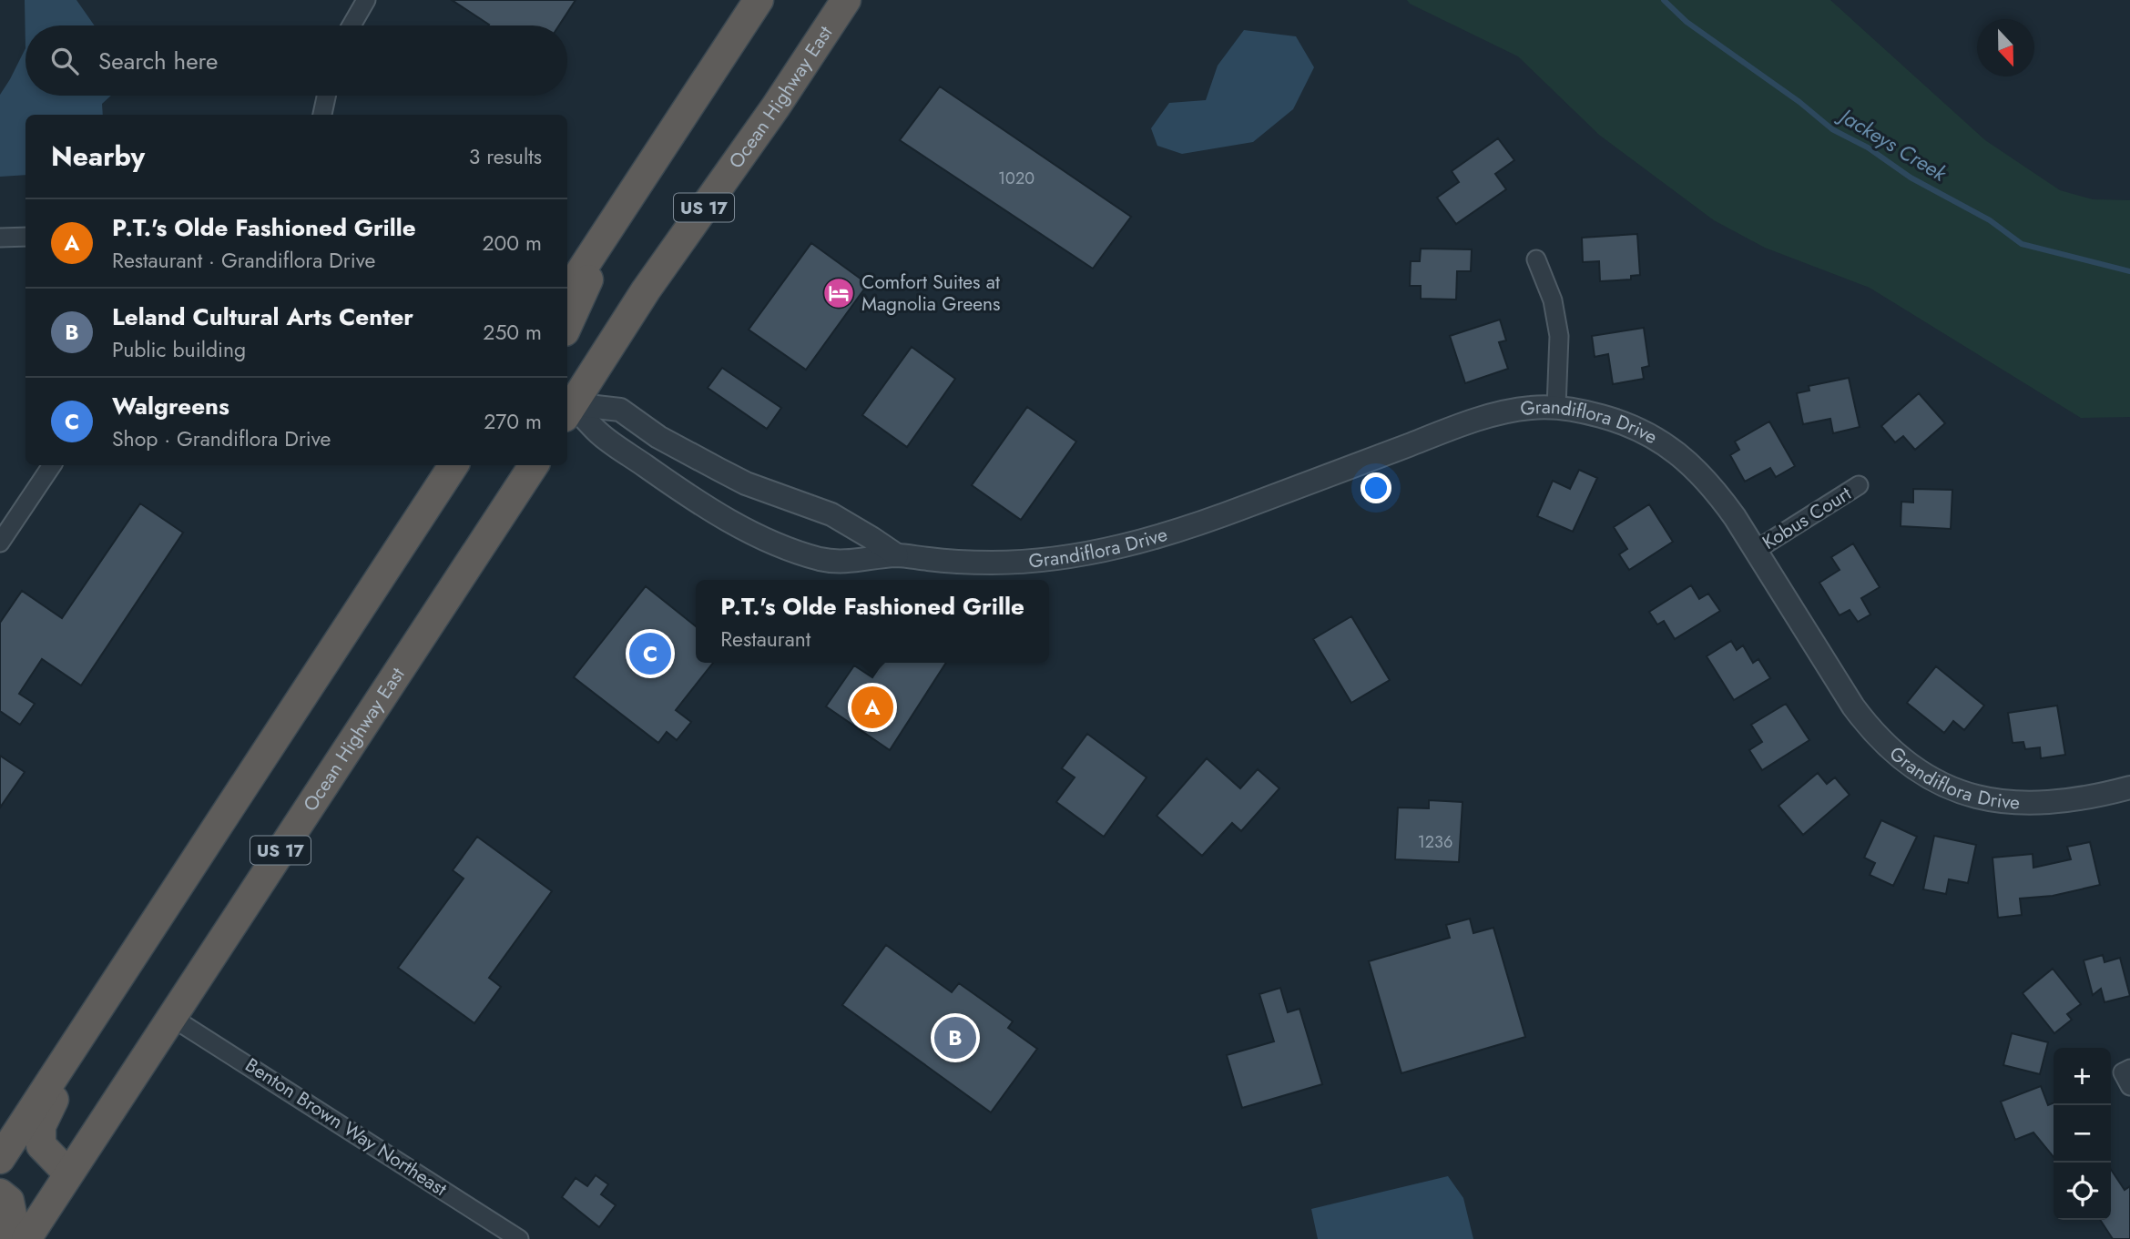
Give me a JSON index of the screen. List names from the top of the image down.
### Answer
{
  "streets": {
    "highway": ["Ocean Highway East", "US 17"],
    "street": ["Grandiflora Drive", "Kobus Court", "Benton Brown Way Northeast"]
  },
  "crossings": [
    ["Ocean Highway East", "Benton Brown Way Northeast"],
    ["Grandiflora Drive", "Kobus Court"]
  ],
  "water": ["Jackeys Creek"],
  "places": {
    "hotel": ["Comfort Suites at Magnolia Greens"]
  },
  "house_numbers": ["1020", "1236"],
  "north": "bottom",
  "page": {
    "search": "Search here",
    "heading": ["Nearby", "3 results"],
    "list": [
      {
        "mark": "A",
        "name": "P.T.'s Olde Fashioned Grille",
        "note": "Restaurant · Grandiflora Drive",
        "value": "200 m"
      },
      {
        "mark": "B",
        "name": "Leland Cultural Arts Center",
        "note": "Public building",
        "value": "250 m"
      },
      {
        "mark": "C",
        "name": "Walgreens",
        "note": "Shop · Grandiflora Drive",
        "value": "270 m"
      }
    ],
    "popup": ["P.T.'s Olde Fashioned Grille", "Restaurant"],
    "pins": ["C", "A", "B"],
    "map_buttons": ["+", "−"]
  }
}
